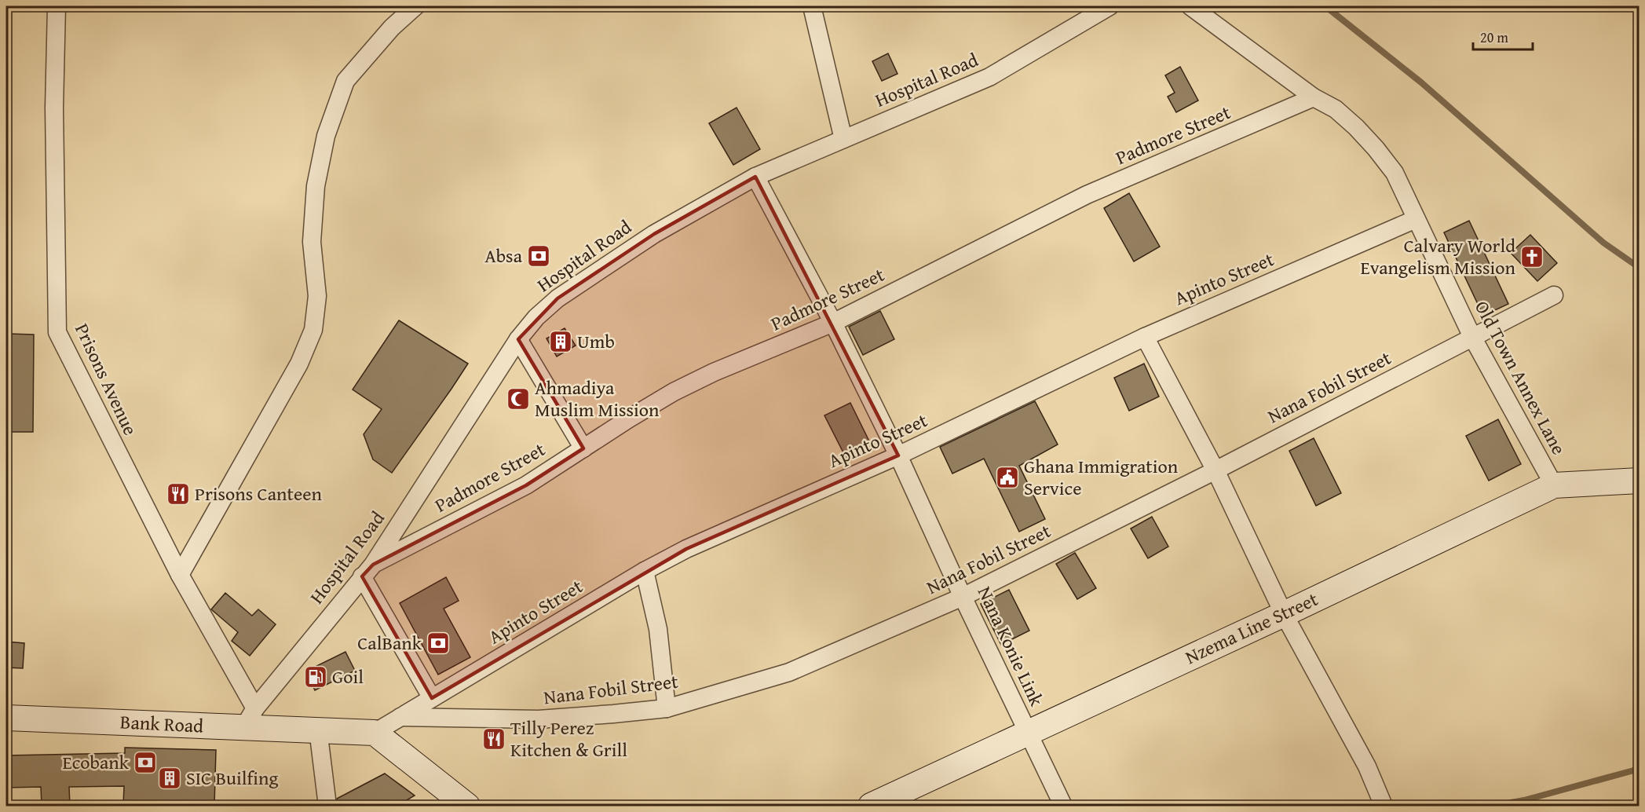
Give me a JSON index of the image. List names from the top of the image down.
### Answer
{
  "streets": {
    "street": [
      "Hospital Road",
      "Padmore Street",
      "Apinto Street",
      "Old Town Annex Lane",
      "Prisons Avenue",
      "Nana Fobil Street",
      "Nzema Line Street",
      "Nana Konie Link",
      "Bank Road"
    ]
  },
  "crossings": [
    ["Hospital Road", "Padmore Street"],
    ["Hospital Road", "Prisons Avenue"],
    ["Hospital Road", "Nana Konie Link"],
    ["Hospital Road", "Bank Road"],
    ["Padmore Street", "Old Town Annex Lane"],
    ["Padmore Street", "Nana Konie Link"],
    ["Apinto Street", "Old Town Annex Lane"],
    ["Apinto Street", "Nana Fobil Street"],
    ["Apinto Street", "Nana Konie Link"],
    ["Old Town Annex Lane", "Nana Fobil Street"],
    ["Old Town Annex Lane", "Nzema Line Street"],
    ["Prisons Avenue", "Bank Road"],
    ["Nana Fobil Street", "Nana Konie Link"],
    ["Nzema Line Street", "Nana Konie Link"]
  ],
  "places": {
    "bank": ["Absa", "CalBank", "Ecobank"],
    "church": ["Calvary World Evangelism Mission"],
    "building": ["Umb", "SIC Builfing"],
    "mosque": ["Ahmadiya Muslim Mission"],
    "public building": ["Ghana Immigration Service"],
    "restaurant": ["Prisons Canteen", "Tilly Perez Kitchen & Grill"],
    "fuel station": ["Goil"]
  },
  "scale_bar": "20 m"
}
